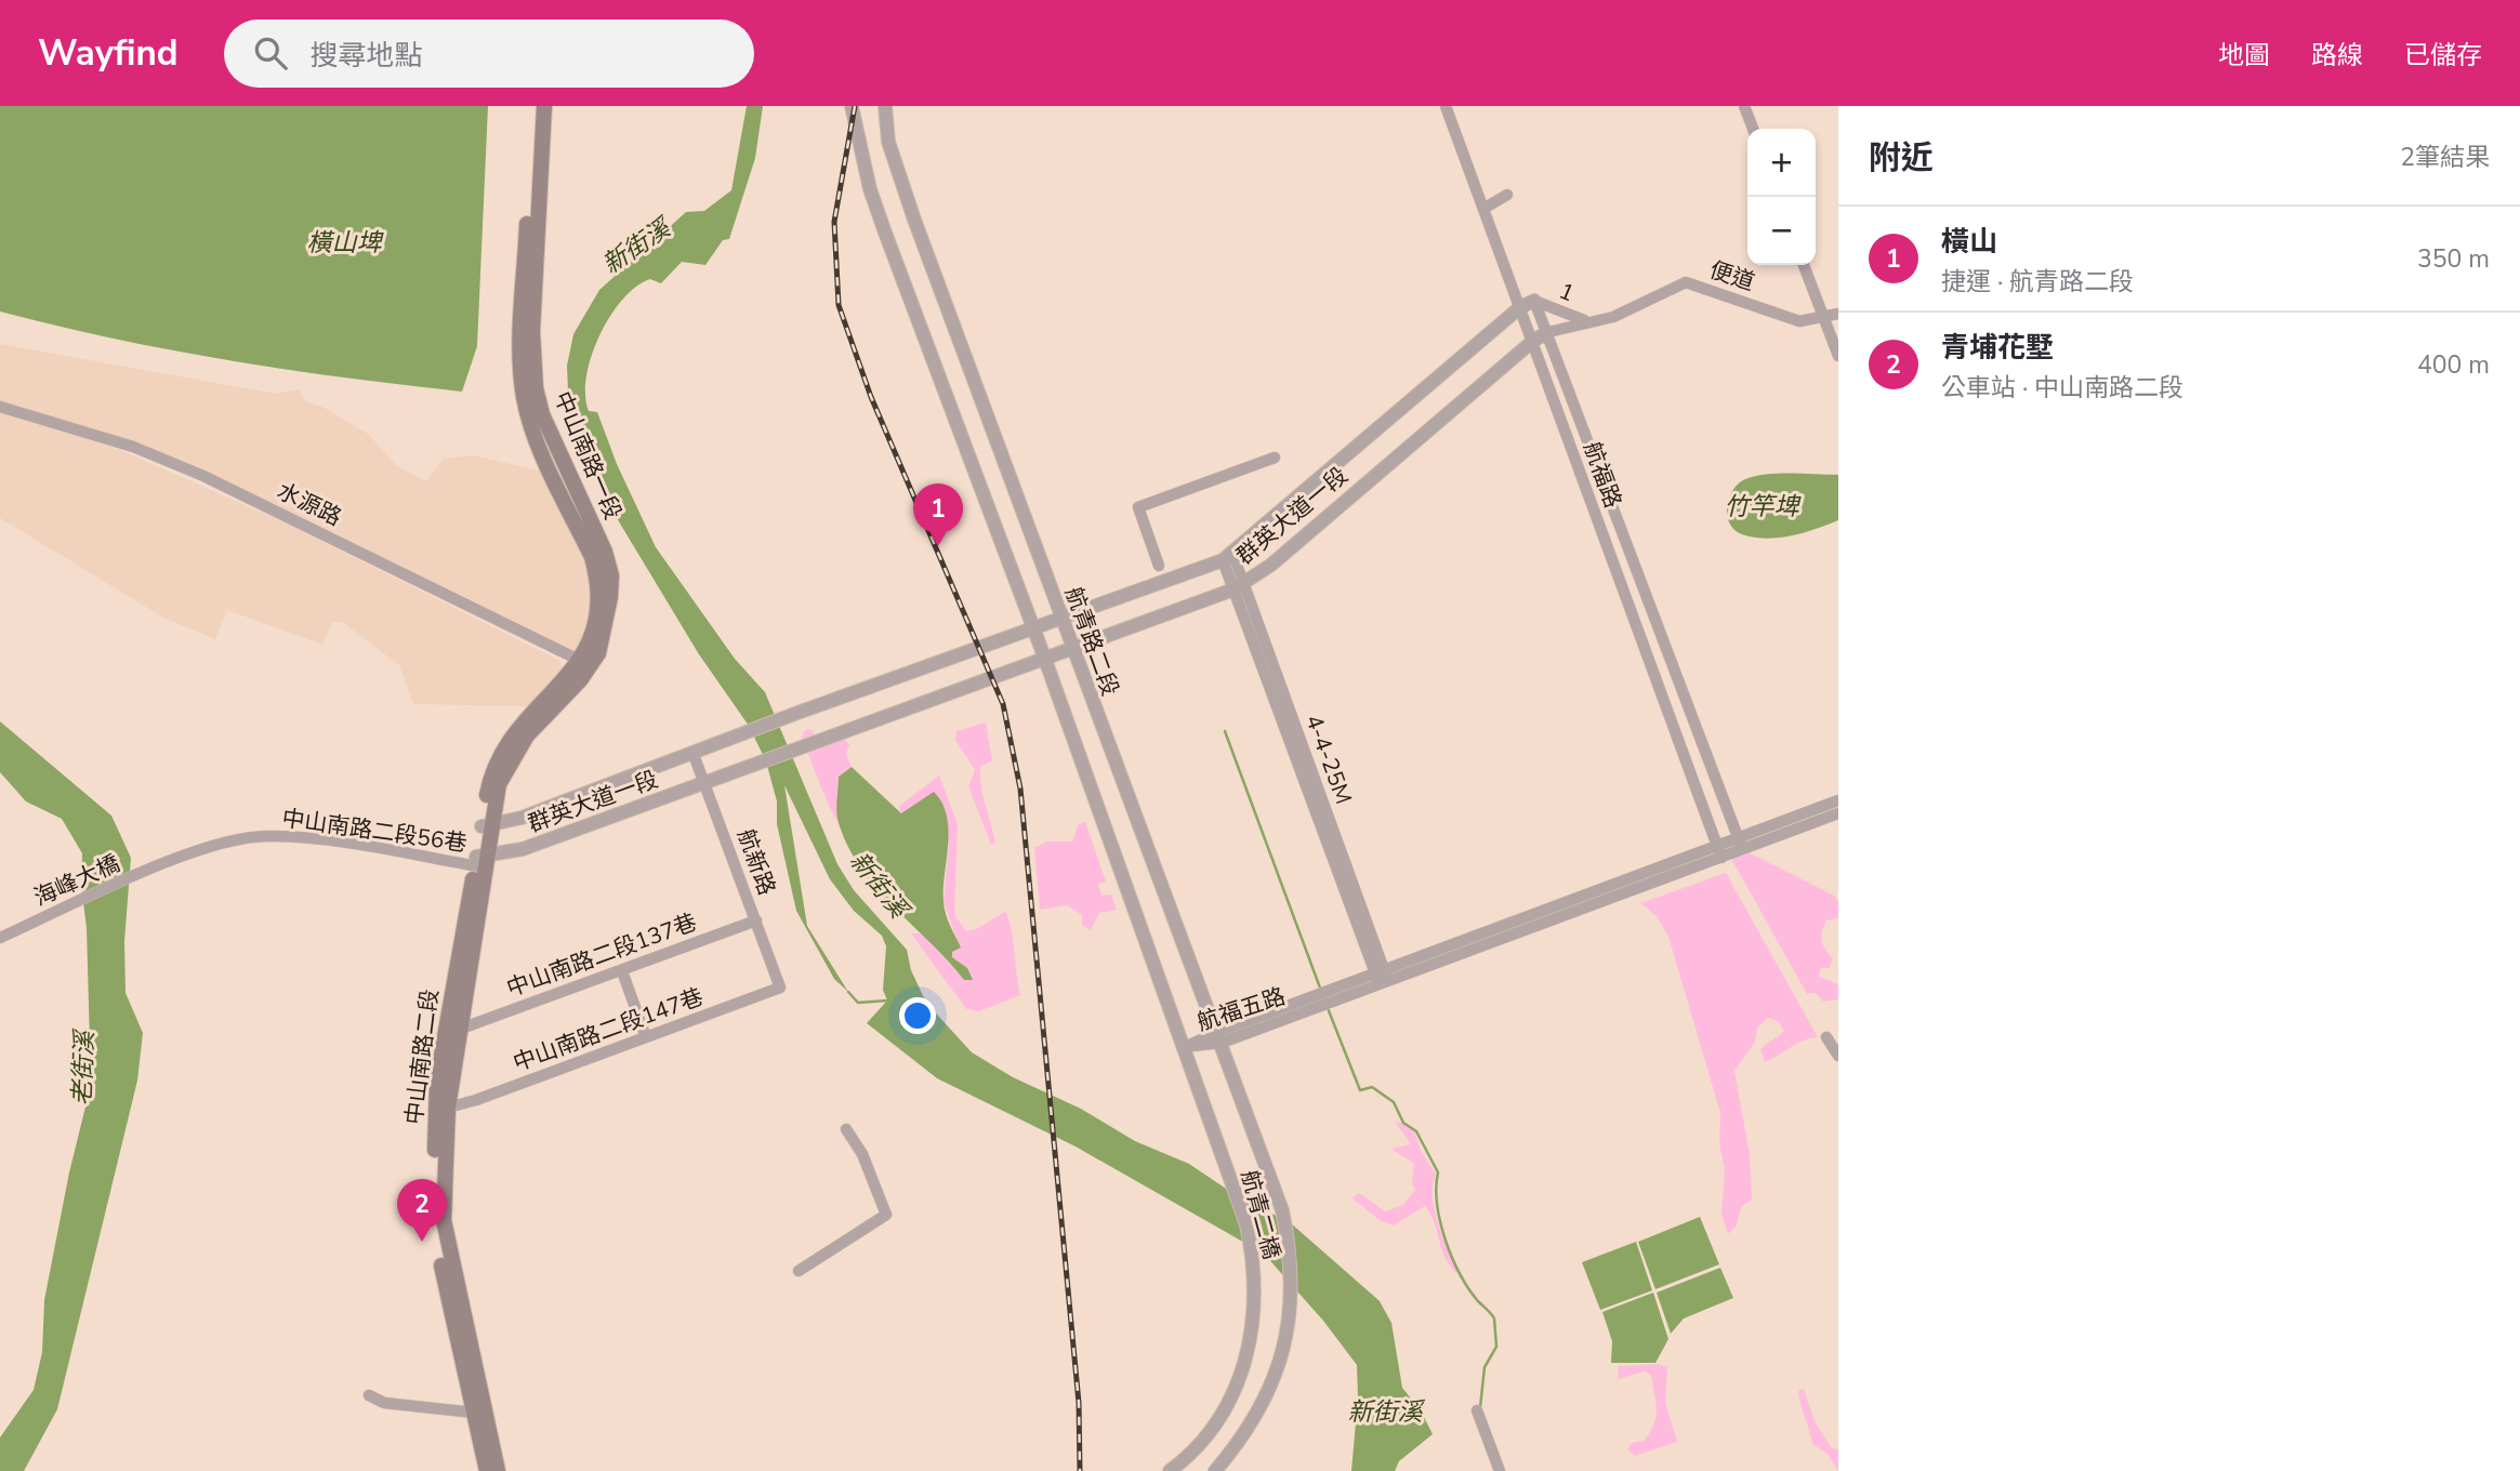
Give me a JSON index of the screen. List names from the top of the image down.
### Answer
{
  "streets": {
    "main road": ["中山南路一段", "中山南路二段"],
    "street": [
      "便道",
      "1",
      "航福路",
      "水源路",
      "群英大道一段",
      "航青路二段",
      "4-4-25M",
      "中山南路二段56巷",
      "航新路",
      "海峰大橋",
      "中山南路二段137巷",
      "航福五路",
      "中山南路二段147巷",
      "航青二橋"
    ]
  },
  "crossings": [
    ["便道", "1"],
    ["1", "航福路"],
    ["1", "群英大道一段"],
    ["中山南路一段", "水源路"],
    ["中山南路一段", "中山南路二段"],
    ["航福路", "群英大道一段"],
    ["航福路", "航福五路"],
    ["群英大道一段", "航青路二段"],
    ["群英大道一段", "4-4-25M"],
    ["群英大道一段", "中山南路二段56巷"],
    ["群英大道一段", "航新路"],
    ["群英大道一段", "中山南路二段"],
    ["航青路二段", "航福五路"],
    ["航青路二段", "航青二橋"],
    ["4-4-25M", "航福五路"],
    ["中山南路二段56巷", "海峰大橋"],
    ["中山南路二段56巷", "中山南路二段"],
    ["航新路", "中山南路二段137巷"],
    ["航新路", "中山南路二段147巷"],
    ["中山南路二段137巷", "中山南路二段"],
    ["航福五路", "航青二橋"],
    ["中山南路二段147巷", "中山南路二段"]
  ],
  "water": [
    "橫山埤",
    "新街溪",
    "竹竿埤",
    "老街溪"
  ],
  "page": {
    "header": "Wayfind",
    "search": "搜尋地點",
    "nav": ["地圖", "路線", "已儲存"],
    "heading": ["附近", "2筆結果"],
    "map_buttons": ["+", "−"],
    "list": [
      {
        "mark": "1",
        "name": "橫山",
        "note": "捷運 · 航青路二段",
        "value": "350 m"
      },
      {
        "mark": "2",
        "name": "青埔花墅",
        "note": "公車站 · 中山南路二段",
        "value": "400 m"
      }
    ],
    "pins": ["1", "2"]
  }
}
